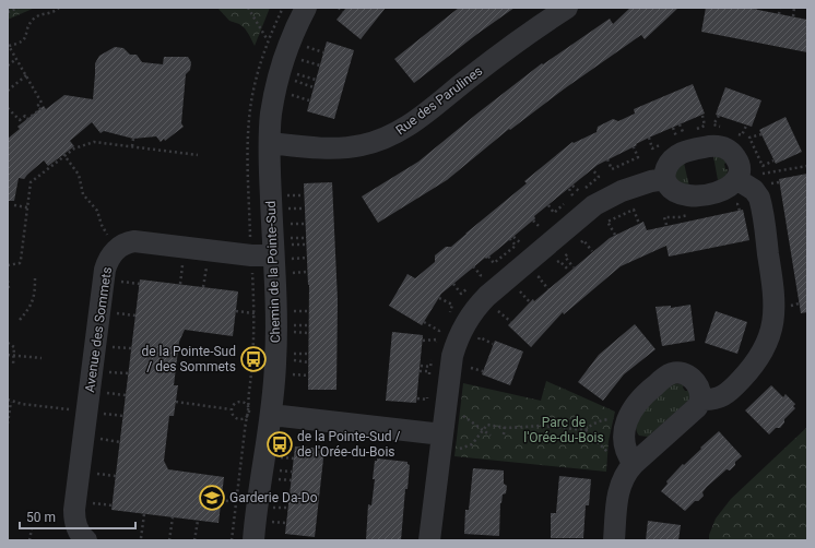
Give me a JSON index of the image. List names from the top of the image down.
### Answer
{
  "streets": {
    "street": ["Rue des Parulines", "Chemin de la Pointe-Sud", "Avenue des Sommets"]
  },
  "crossings": [
    ["Rue des Parulines", "Chemin de la Pointe-Sud"],
    ["Chemin de la Pointe-Sud", "Avenue des Sommets"]
  ],
  "parks": ["Parc de l'Orée-du-Bois"],
  "places": {
    "bus stop": ["de la Pointe-Sud / des Sommets", "de la Pointe-Sud / de l'Orée-du-Bois"],
    "school or university": ["Garderie Da-Do"]
  },
  "scale_bar": "50 m"
}
